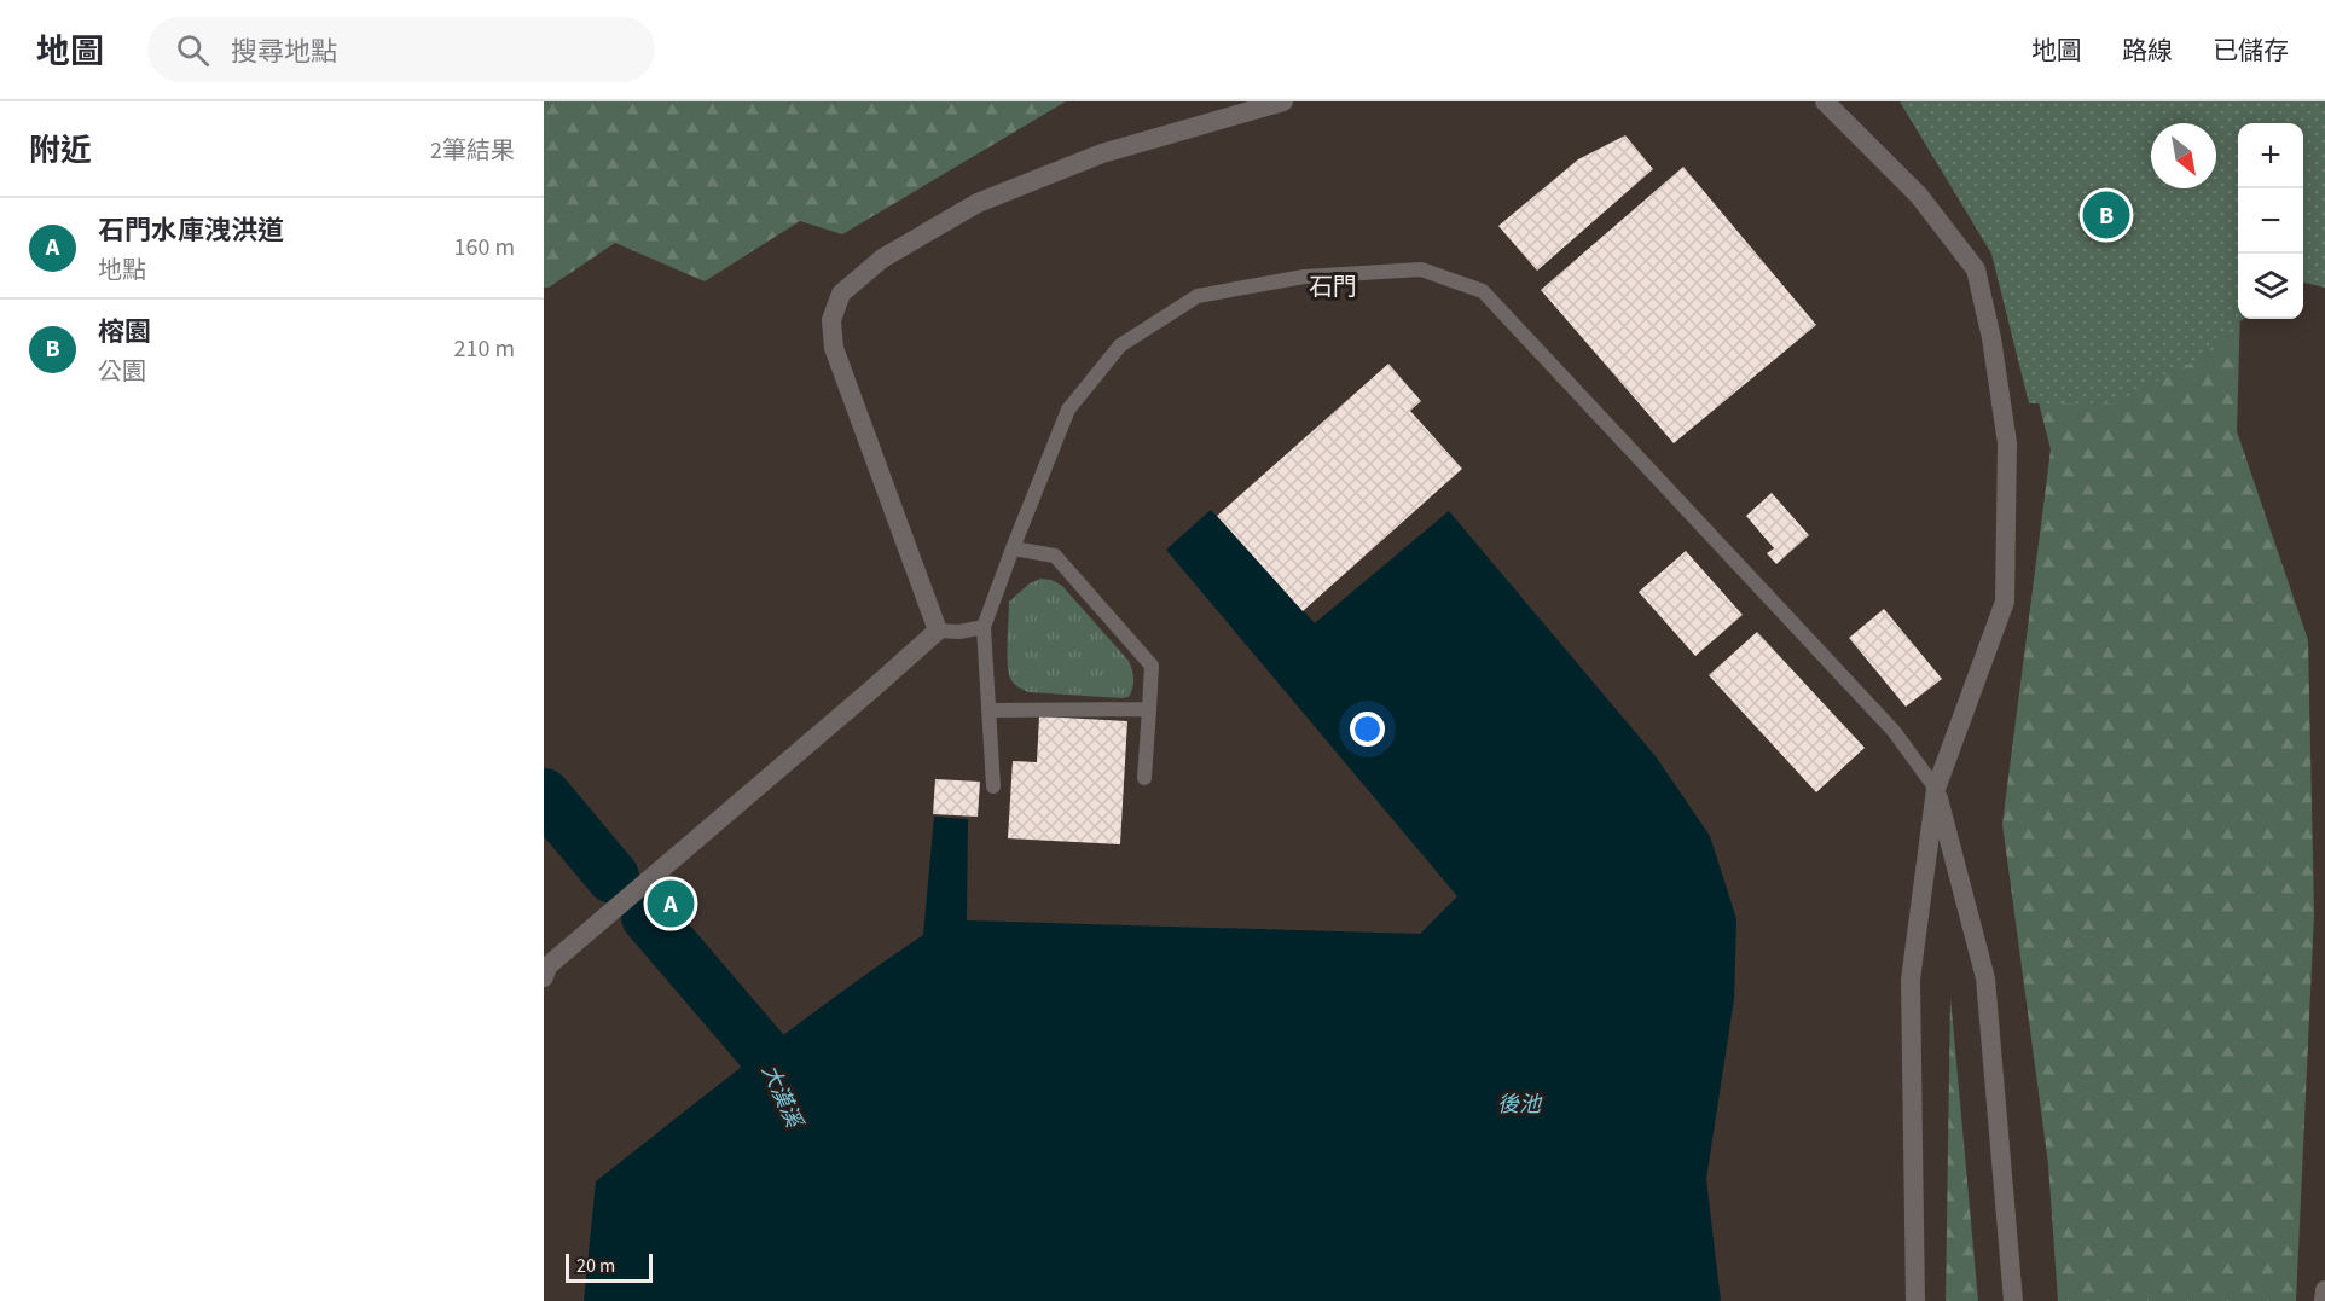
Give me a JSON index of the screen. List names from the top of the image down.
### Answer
{
  "districts": ["石門"],
  "water": ["大漢溪", "後池"],
  "scale_bar": "20 m",
  "north": "bottom right",
  "page": {
    "header": "地圖",
    "search": "搜尋地點",
    "nav": ["地圖", "路線", "已儲存"],
    "heading": ["附近", "2筆結果"],
    "map_buttons": ["+", "−"],
    "pins": ["B", "A"],
    "list": [
      {
        "mark": "A",
        "name": "石門水庫洩洪道",
        "note": "地點",
        "value": "160 m"
      },
      {
        "mark": "B",
        "name": "榕園",
        "note": "公園",
        "value": "210 m"
      }
    ],
    "scale": "20 m"
  }
}
